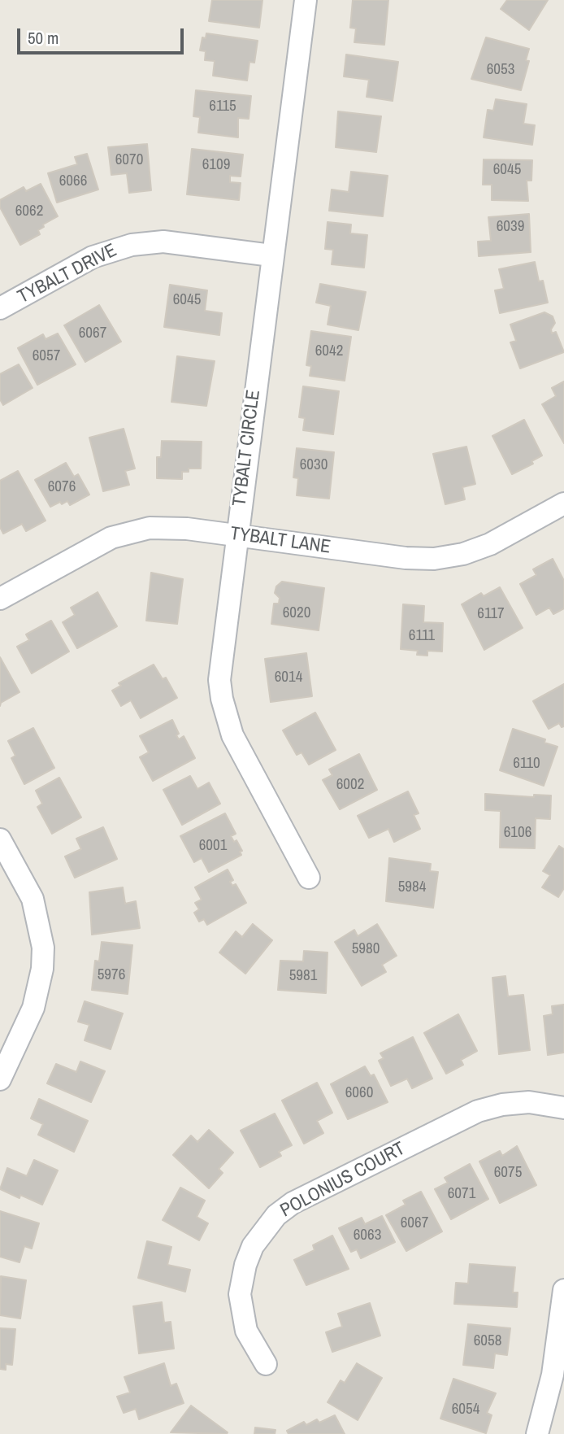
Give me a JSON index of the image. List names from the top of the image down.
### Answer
{
  "streets": {
    "street": [
      "TYBALT DRIVE",
      "TYBALT CIRCLE",
      "TYBALT LANE",
      "POLONIUS COURT"
    ]
  },
  "crossings": [
    ["TYBALT DRIVE", "TYBALT CIRCLE"],
    ["TYBALT CIRCLE", "TYBALT LANE"]
  ],
  "house_numbers": [
    "6053",
    "6115",
    "6070",
    "6109",
    "6045",
    "6066",
    "6062",
    "6039",
    "6045",
    "6067",
    "6042",
    "6057",
    "6030",
    "6076",
    "6020",
    "6117",
    "6111",
    "6014",
    "6110",
    "6002",
    "6106",
    "6001",
    "5984",
    "5980",
    "5976",
    "5981",
    "6060",
    "6075",
    "6071",
    "6067",
    "6063",
    "6058",
    "6054"
  ],
  "scale_bar": "50 m"
}
